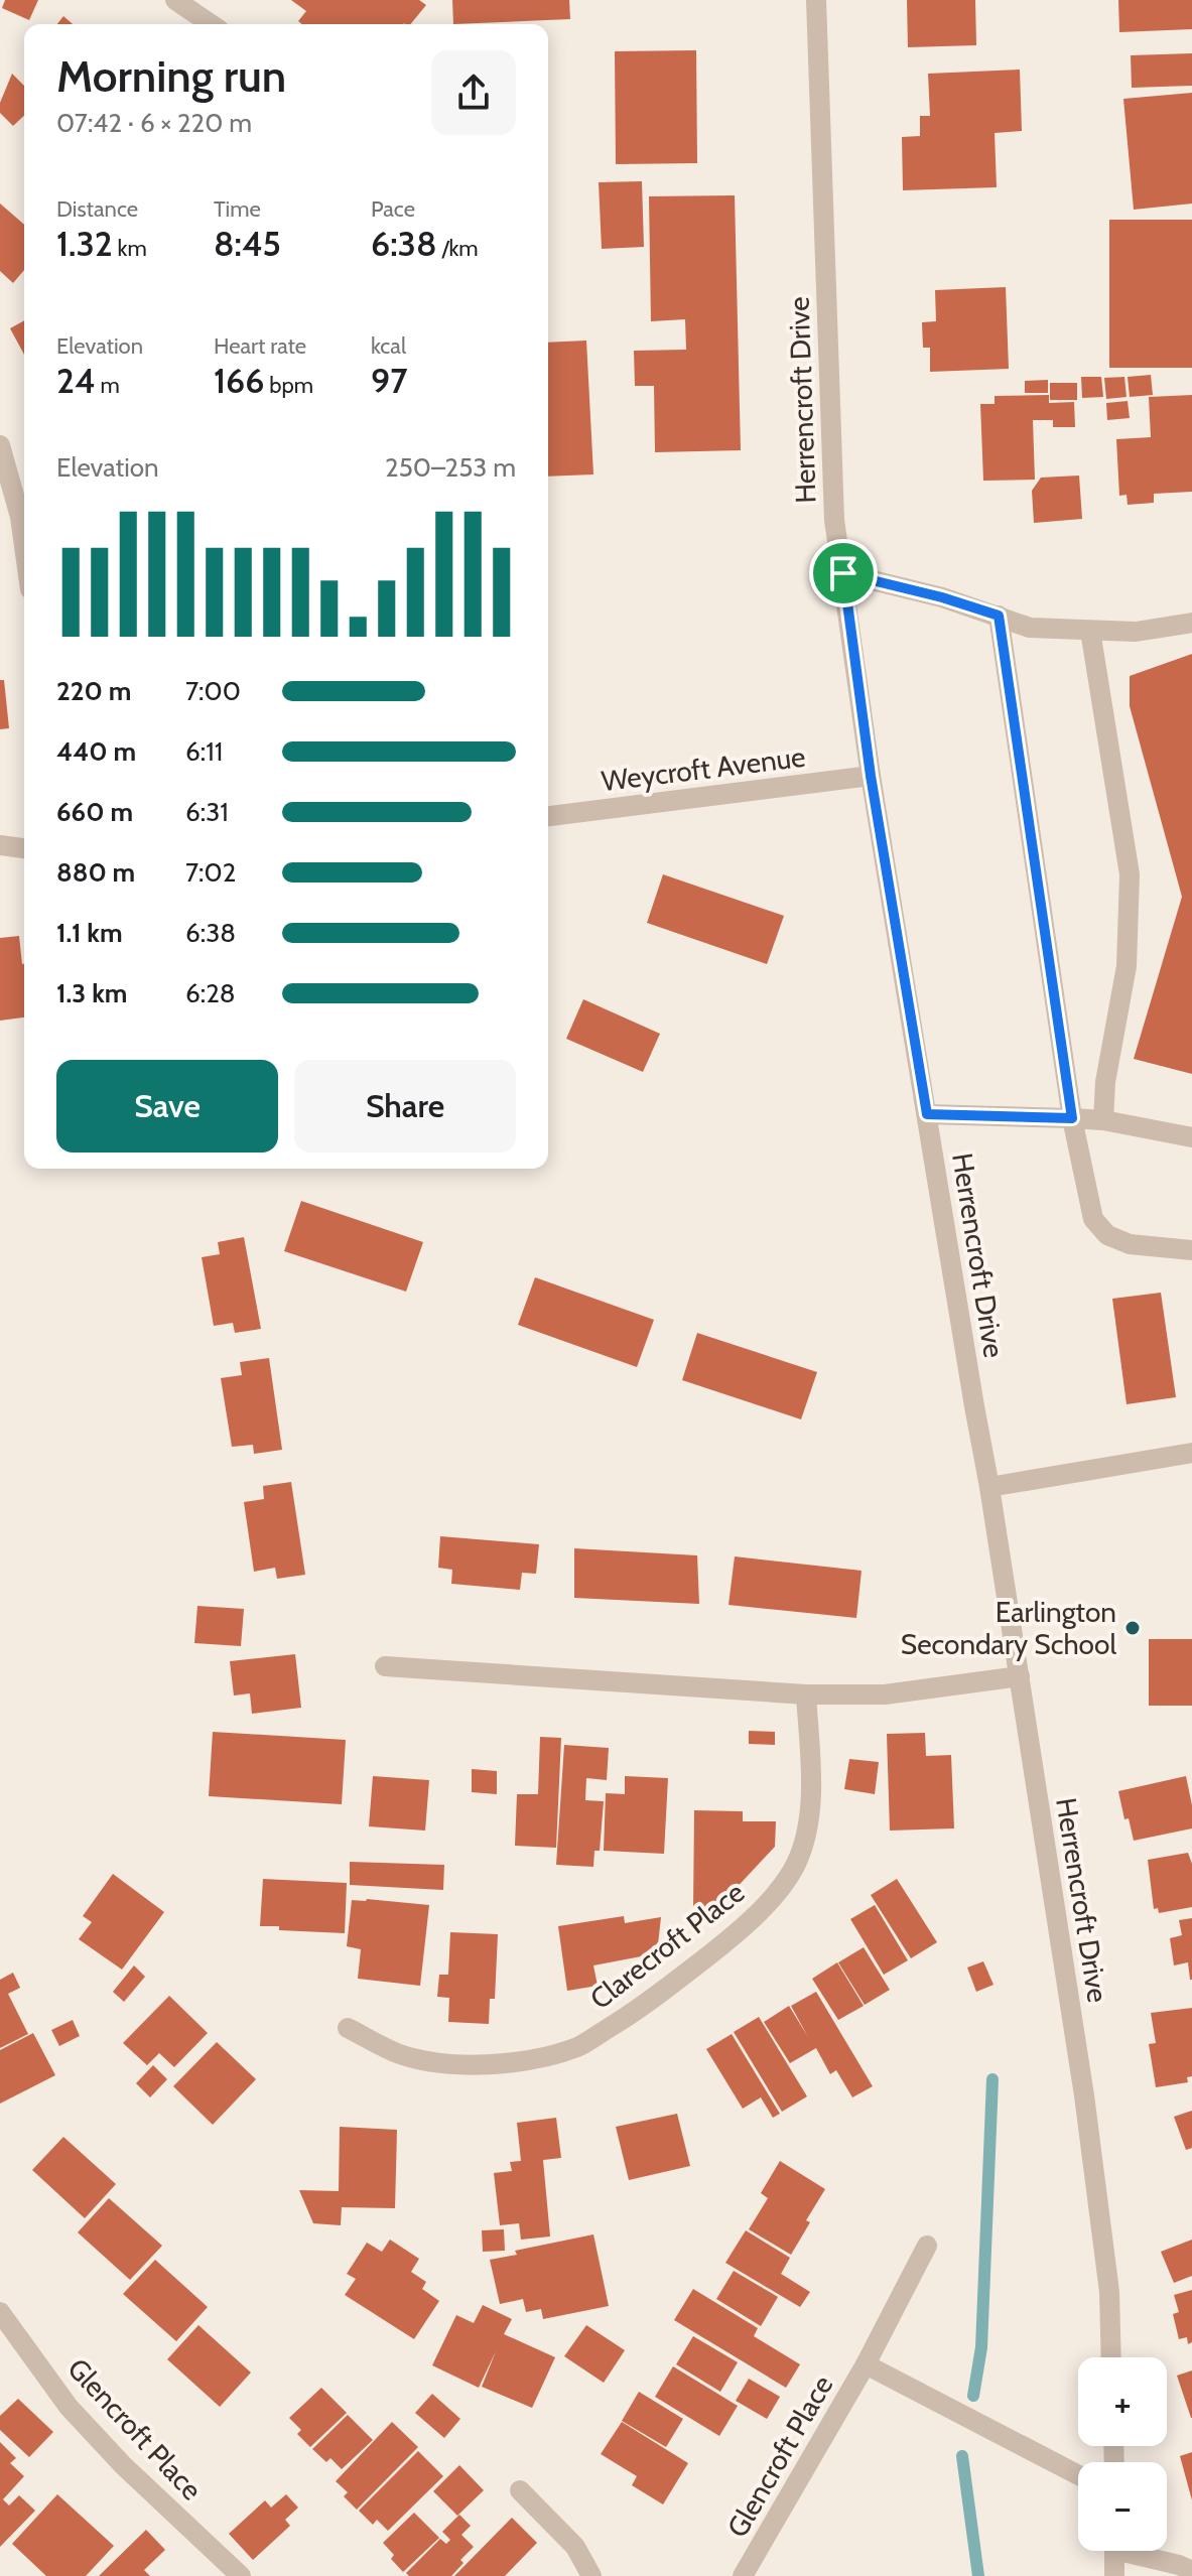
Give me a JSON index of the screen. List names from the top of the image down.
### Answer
{
  "streets": {
    "street": [
      "Herrencroft Drive",
      "Weycroft Avenue",
      "Clarecroft Place",
      "Glencroft Place"
    ]
  },
  "crossings": [
    ["Herrencroft Drive", "Weycroft Avenue"]
  ],
  "places": ["Earlington Secondary School"],
  "page": {
    "heading": ["Morning run", "07:42 · 6 × 220 m"],
    "stats": [
      ["Distance", "1.32 km"],
      ["Time", "8:45"],
      ["Pace", "6:38 /km"],
      ["Elevation", "24 m"],
      ["Heart rate", "166 bpm"],
      ["kcal", "97"]
    ],
    "chart": ["Elevation", "250–253 m"],
    "list": [
      {
        "name": "220 m",
        "note": "7:00"
      },
      {
        "name": "440 m",
        "note": "6:11"
      },
      {
        "name": "660 m",
        "note": "6:31"
      },
      {
        "name": "880 m",
        "note": "7:02"
      },
      {
        "name": "1.1 km",
        "note": "6:38"
      },
      {
        "name": "1.3 km",
        "note": "6:28"
      }
    ],
    "buttons": ["Save", "Share"],
    "map_buttons": ["+", "−"]
  }
}
